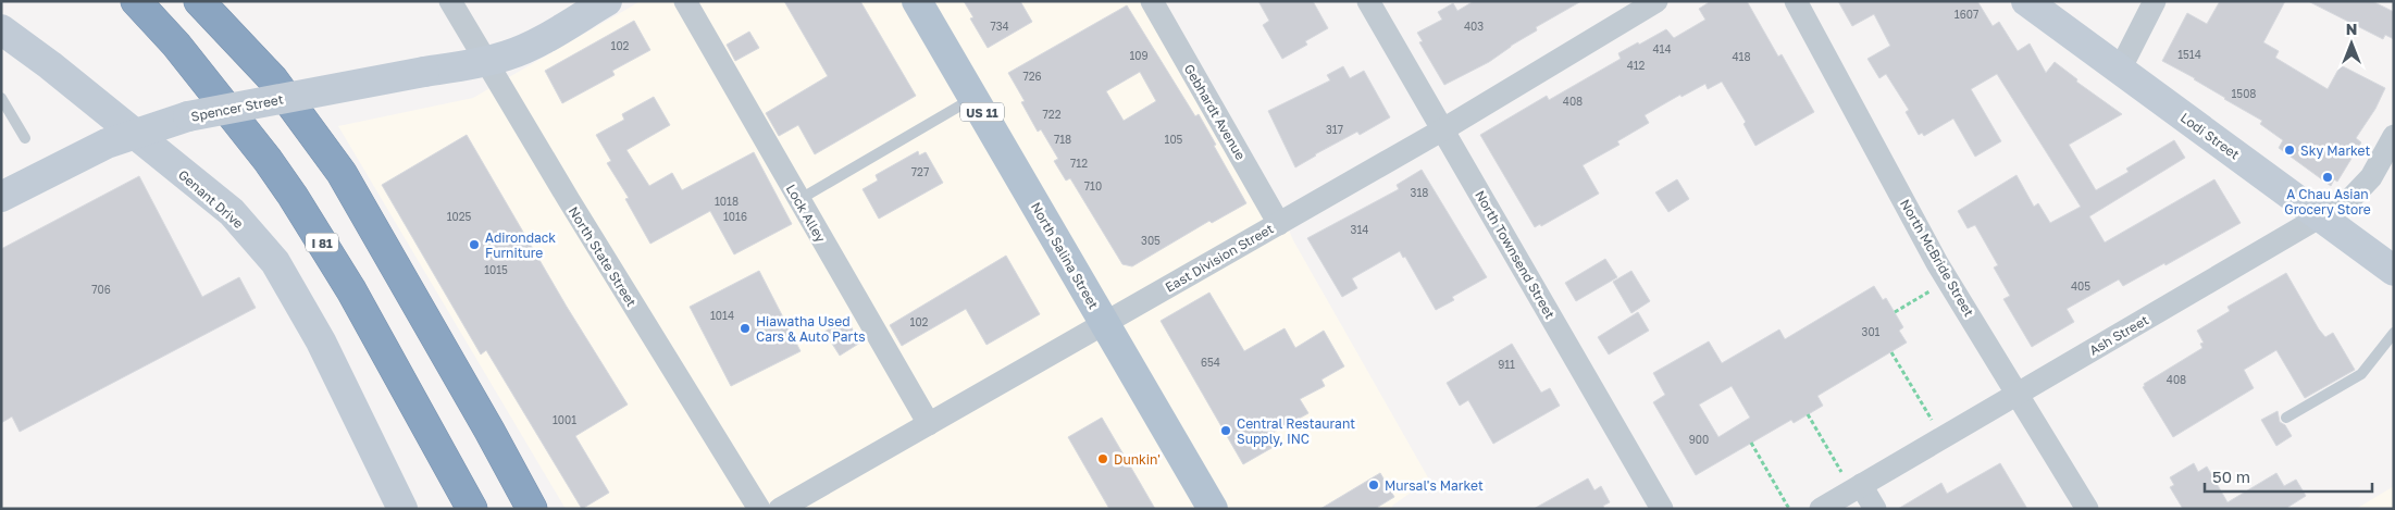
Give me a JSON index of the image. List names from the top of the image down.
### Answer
{
  "streets": {
    "highway": ["I 81"],
    "main road": ["US 11", "North Salina Street"],
    "street": [
      "Spencer Street",
      "Gebhardt Avenue",
      "Lodi Street",
      "Genant Drive",
      "Lock Alley",
      "North Townsend Street",
      "North State Street",
      "East Division Street",
      "North McBride Street",
      "Ash Street"
    ]
  },
  "crossings": [
    ["Spencer Street", "Genant Drive"],
    ["Spencer Street", "North State Street"],
    ["Gebhardt Avenue", "East Division Street"],
    ["Lodi Street", "Ash Street"],
    ["Lock Alley", "East Division Street"],
    ["North Townsend Street", "East Division Street"],
    ["North Salina Street", "East Division Street"],
    ["North McBride Street", "Ash Street"]
  ],
  "places": [
    "Sky Market",
    "A Chau Asian Grocery Store",
    "Adirondack Furniture",
    "Hiawatha Used Cars & Auto Parts",
    "Central Restaurant Supply, INC",
    "Dunkin'",
    "Mursal's Market"
  ],
  "house_numbers": [
    "1607",
    "734",
    "403",
    "102",
    "414",
    "1514",
    "109",
    "418",
    "412",
    "726",
    "1508",
    "408",
    "722",
    "317",
    "718",
    "105",
    "712",
    "727",
    "710",
    "318",
    "1018",
    "1025",
    "1016",
    "314",
    "305",
    "1015",
    "405",
    "706",
    "1014",
    "102",
    "301",
    "654",
    "911",
    "408",
    "1001",
    "900"
  ],
  "scale_bar": "50 m",
  "north": "top"
}
